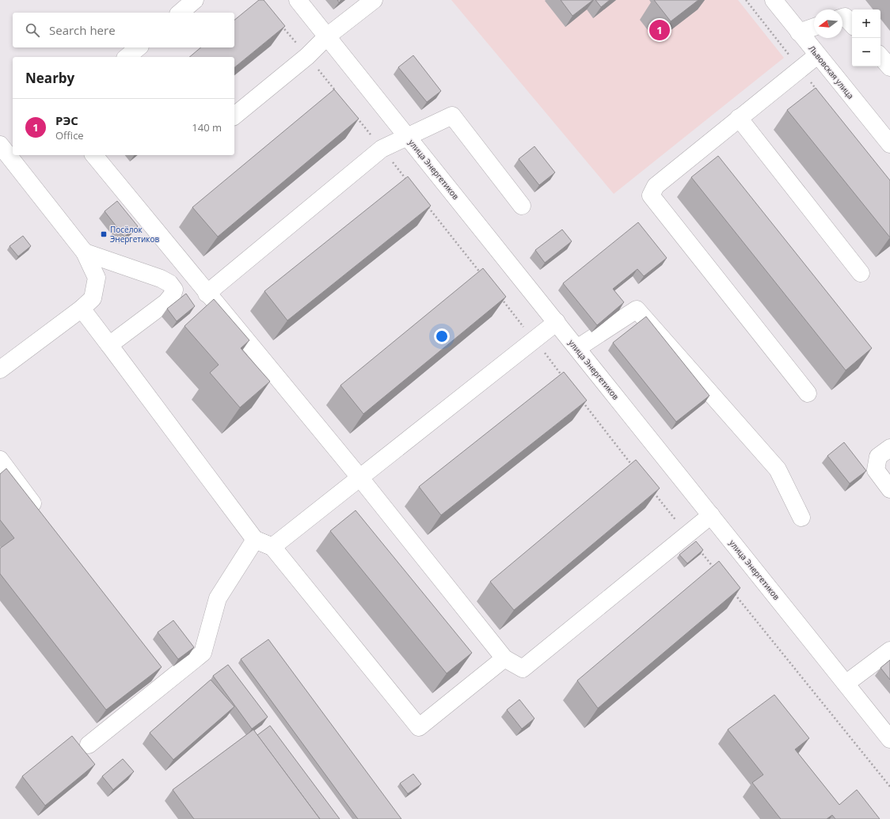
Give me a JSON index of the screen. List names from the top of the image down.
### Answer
{
  "streets": {
    "street": ["Львовская улица", "улица Энергетиков"]
  },
  "places": {
    "transit": ["Посёлок Энергетиков"]
  },
  "north": "left",
  "page": {
    "map_buttons": ["+", "−"],
    "search": "Search here",
    "pins": "1",
    "heading": "Nearby",
    "list": [
      {
        "mark": "1",
        "name": "РЭС",
        "note": "Office",
        "value": "140 m"
      }
    ]
  }
}
